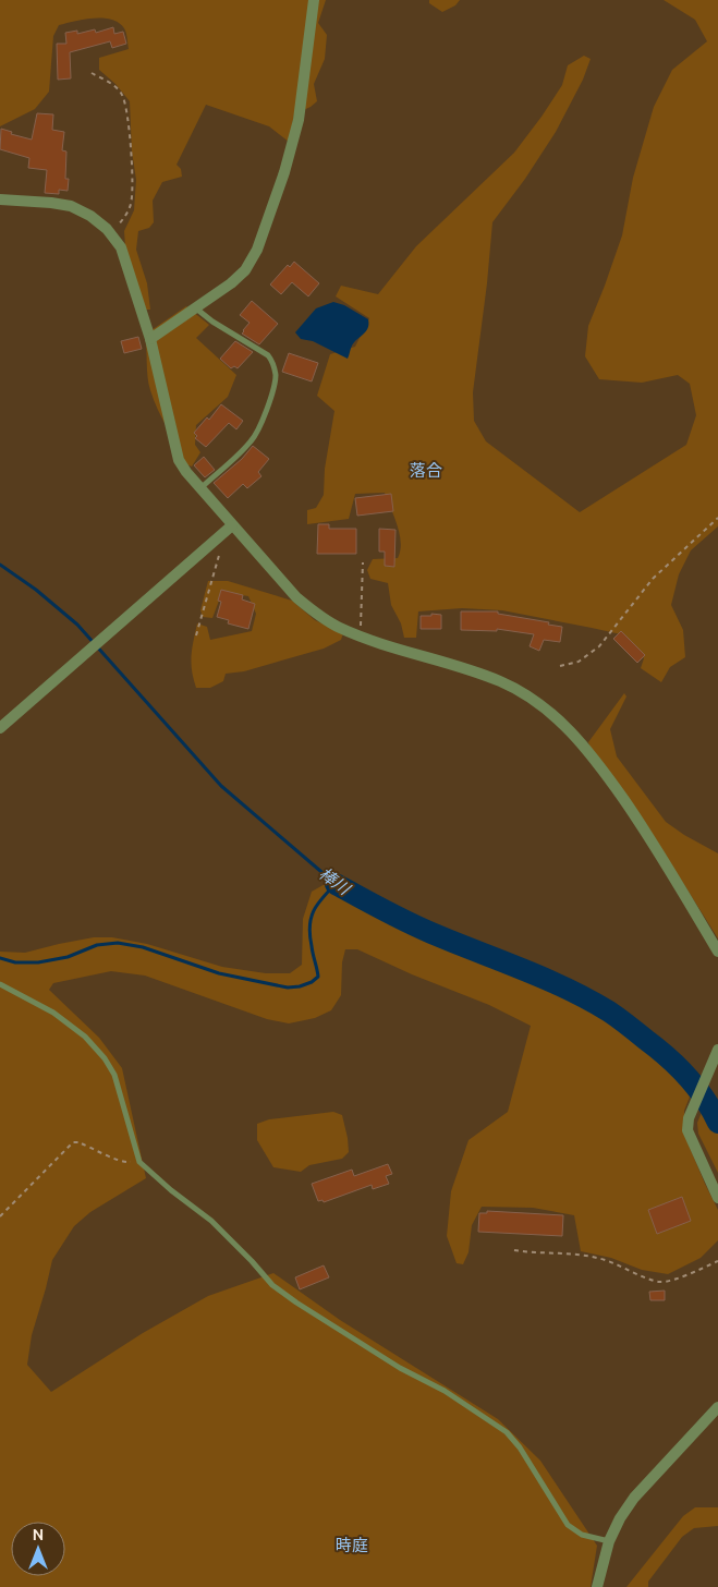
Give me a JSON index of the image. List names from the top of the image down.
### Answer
{
  "districts": ["落合", "時庭"],
  "water": ["棒川"],
  "north": "top"
}
